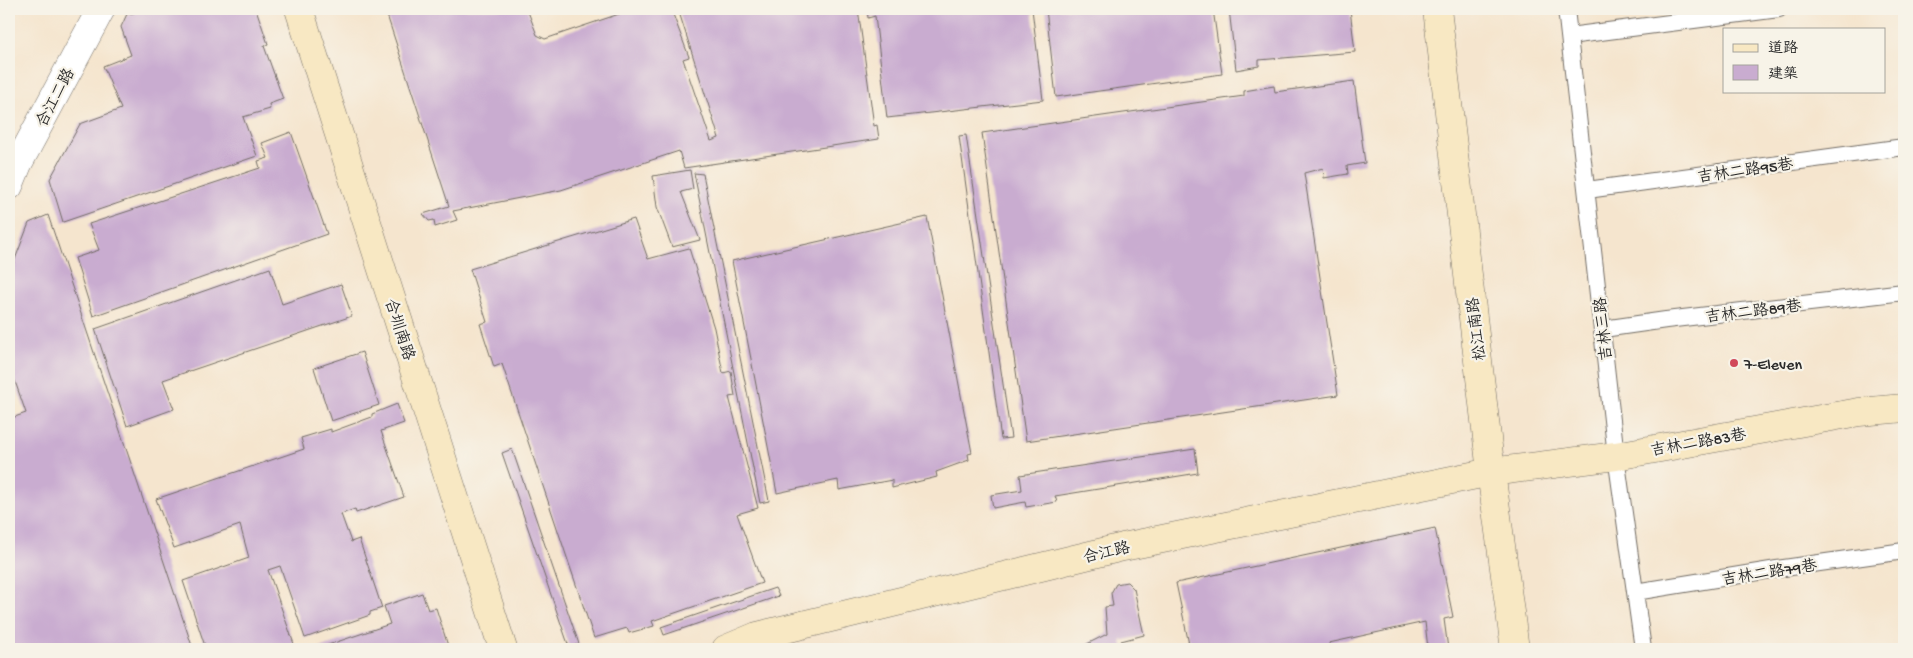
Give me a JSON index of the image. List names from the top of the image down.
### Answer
{
  "streets": {
    "street": [
      "合江二路",
      "合圳南路",
      "松江南路",
      "吉林二路83巷",
      "合江路"
    ],
    "lane": [
      "吉林二路95巷",
      "吉林二路89巷",
      "吉林三路",
      "吉林二路79巷"
    ]
  },
  "crossings": [
    ["吉林二路95巷", "吉林三路"],
    ["吉林二路89巷", "吉林三路"],
    ["松江南路", "吉林二路83巷"],
    ["松江南路", "合江路"],
    ["吉林三路", "吉林二路83巷"],
    ["吉林三路", "吉林二路79巷"],
    ["吉林二路83巷", "合江路"]
  ],
  "places": ["7-Eleven"],
  "legend": ["道路", "建築"]
}
